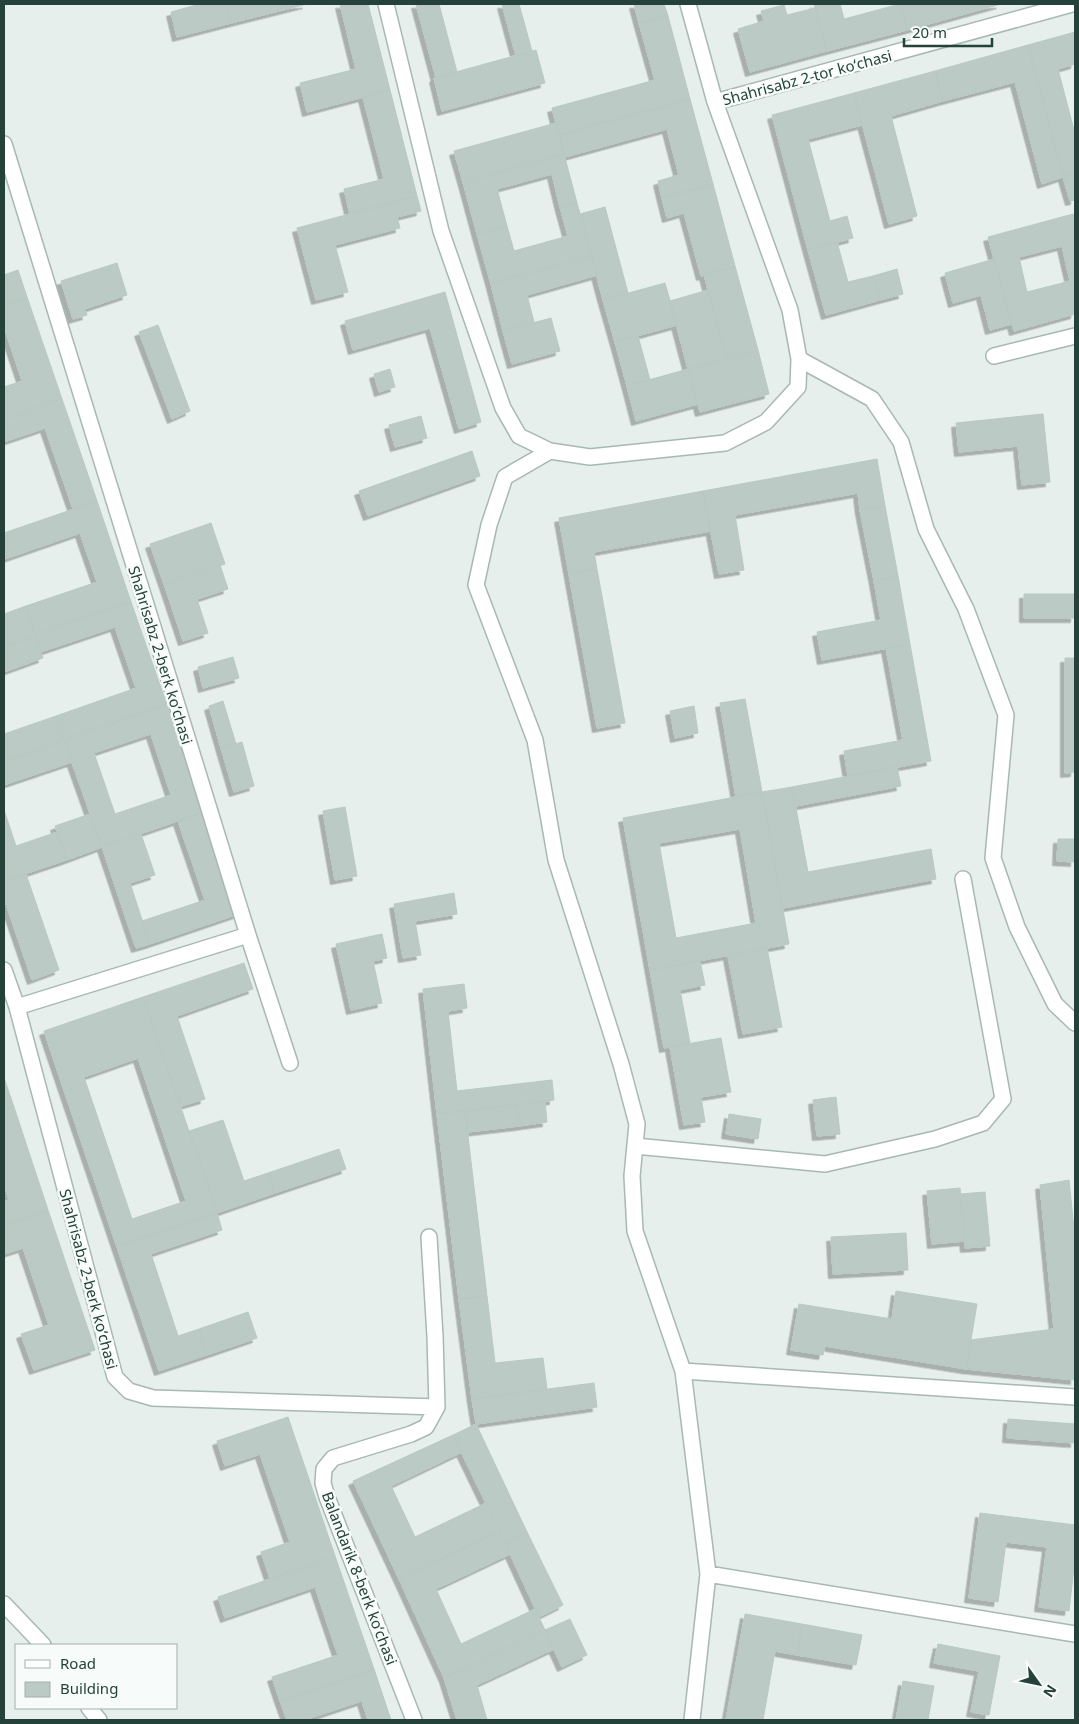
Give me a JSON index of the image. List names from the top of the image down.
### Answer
{
  "streets": {
    "street": ["Shahrisabz 2-tor koʻchasi", "Shahrisabz 2-berk koʻchasi", "Balandarik 8-berk koʻchasi"]
  },
  "crossings": [
    ["Shahrisabz 2-berk koʻchasi", "Balandarik 8-berk koʻchasi"]
  ],
  "legend": ["Road", "Building"],
  "scale_bar": "20 m",
  "north": "bottom right"
}
